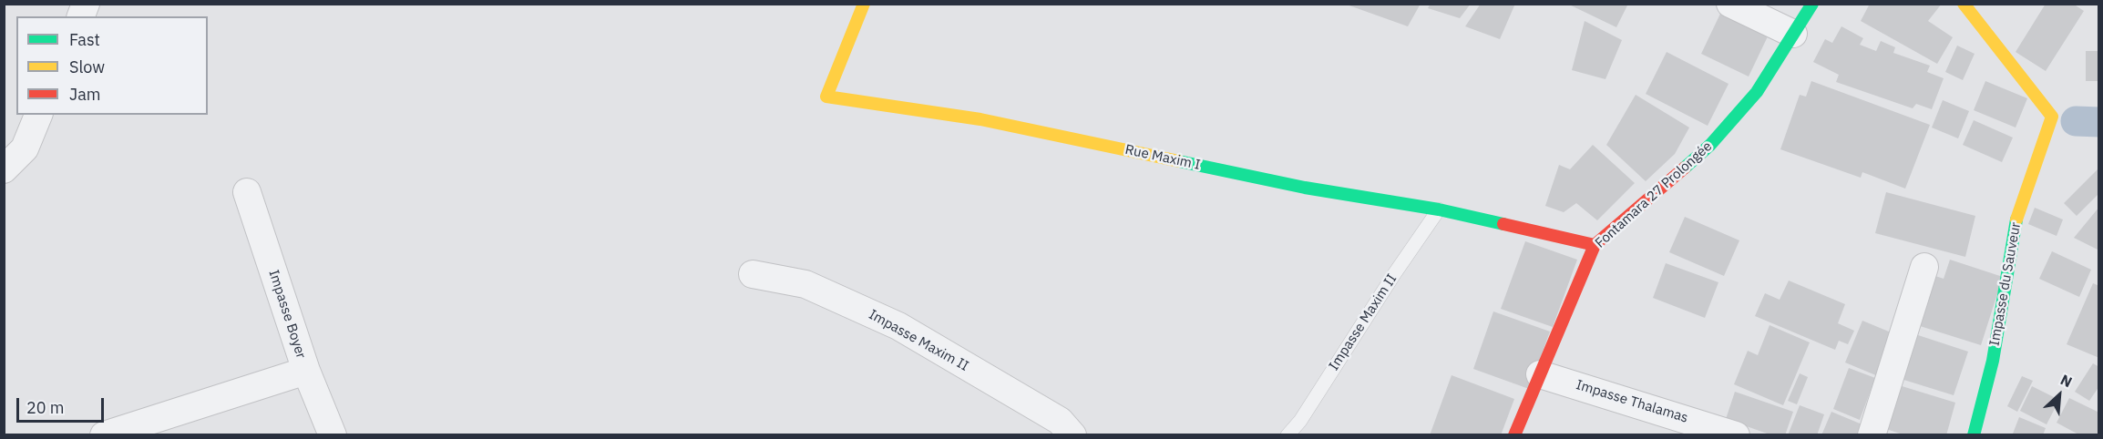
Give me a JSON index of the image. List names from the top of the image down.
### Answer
{
  "streets": {
    "street": [
      "Rue Maxim I",
      "Fontamara 27 Prolongée",
      "Impasse du Sauveur",
      "Impasse Boyer",
      "Impasse Maxim II",
      "Impasse Thalamas"
    ]
  },
  "crossings": [
    ["Rue Maxim I", "Fontamara 27 Prolongée"],
    ["Rue Maxim I", "Impasse Maxim II"],
    ["Fontamara 27 Prolongée", "Impasse Thalamas"]
  ],
  "legend": ["Fast", "Slow", "Jam"],
  "scale_bar": "20 m",
  "north": "top right"
}
